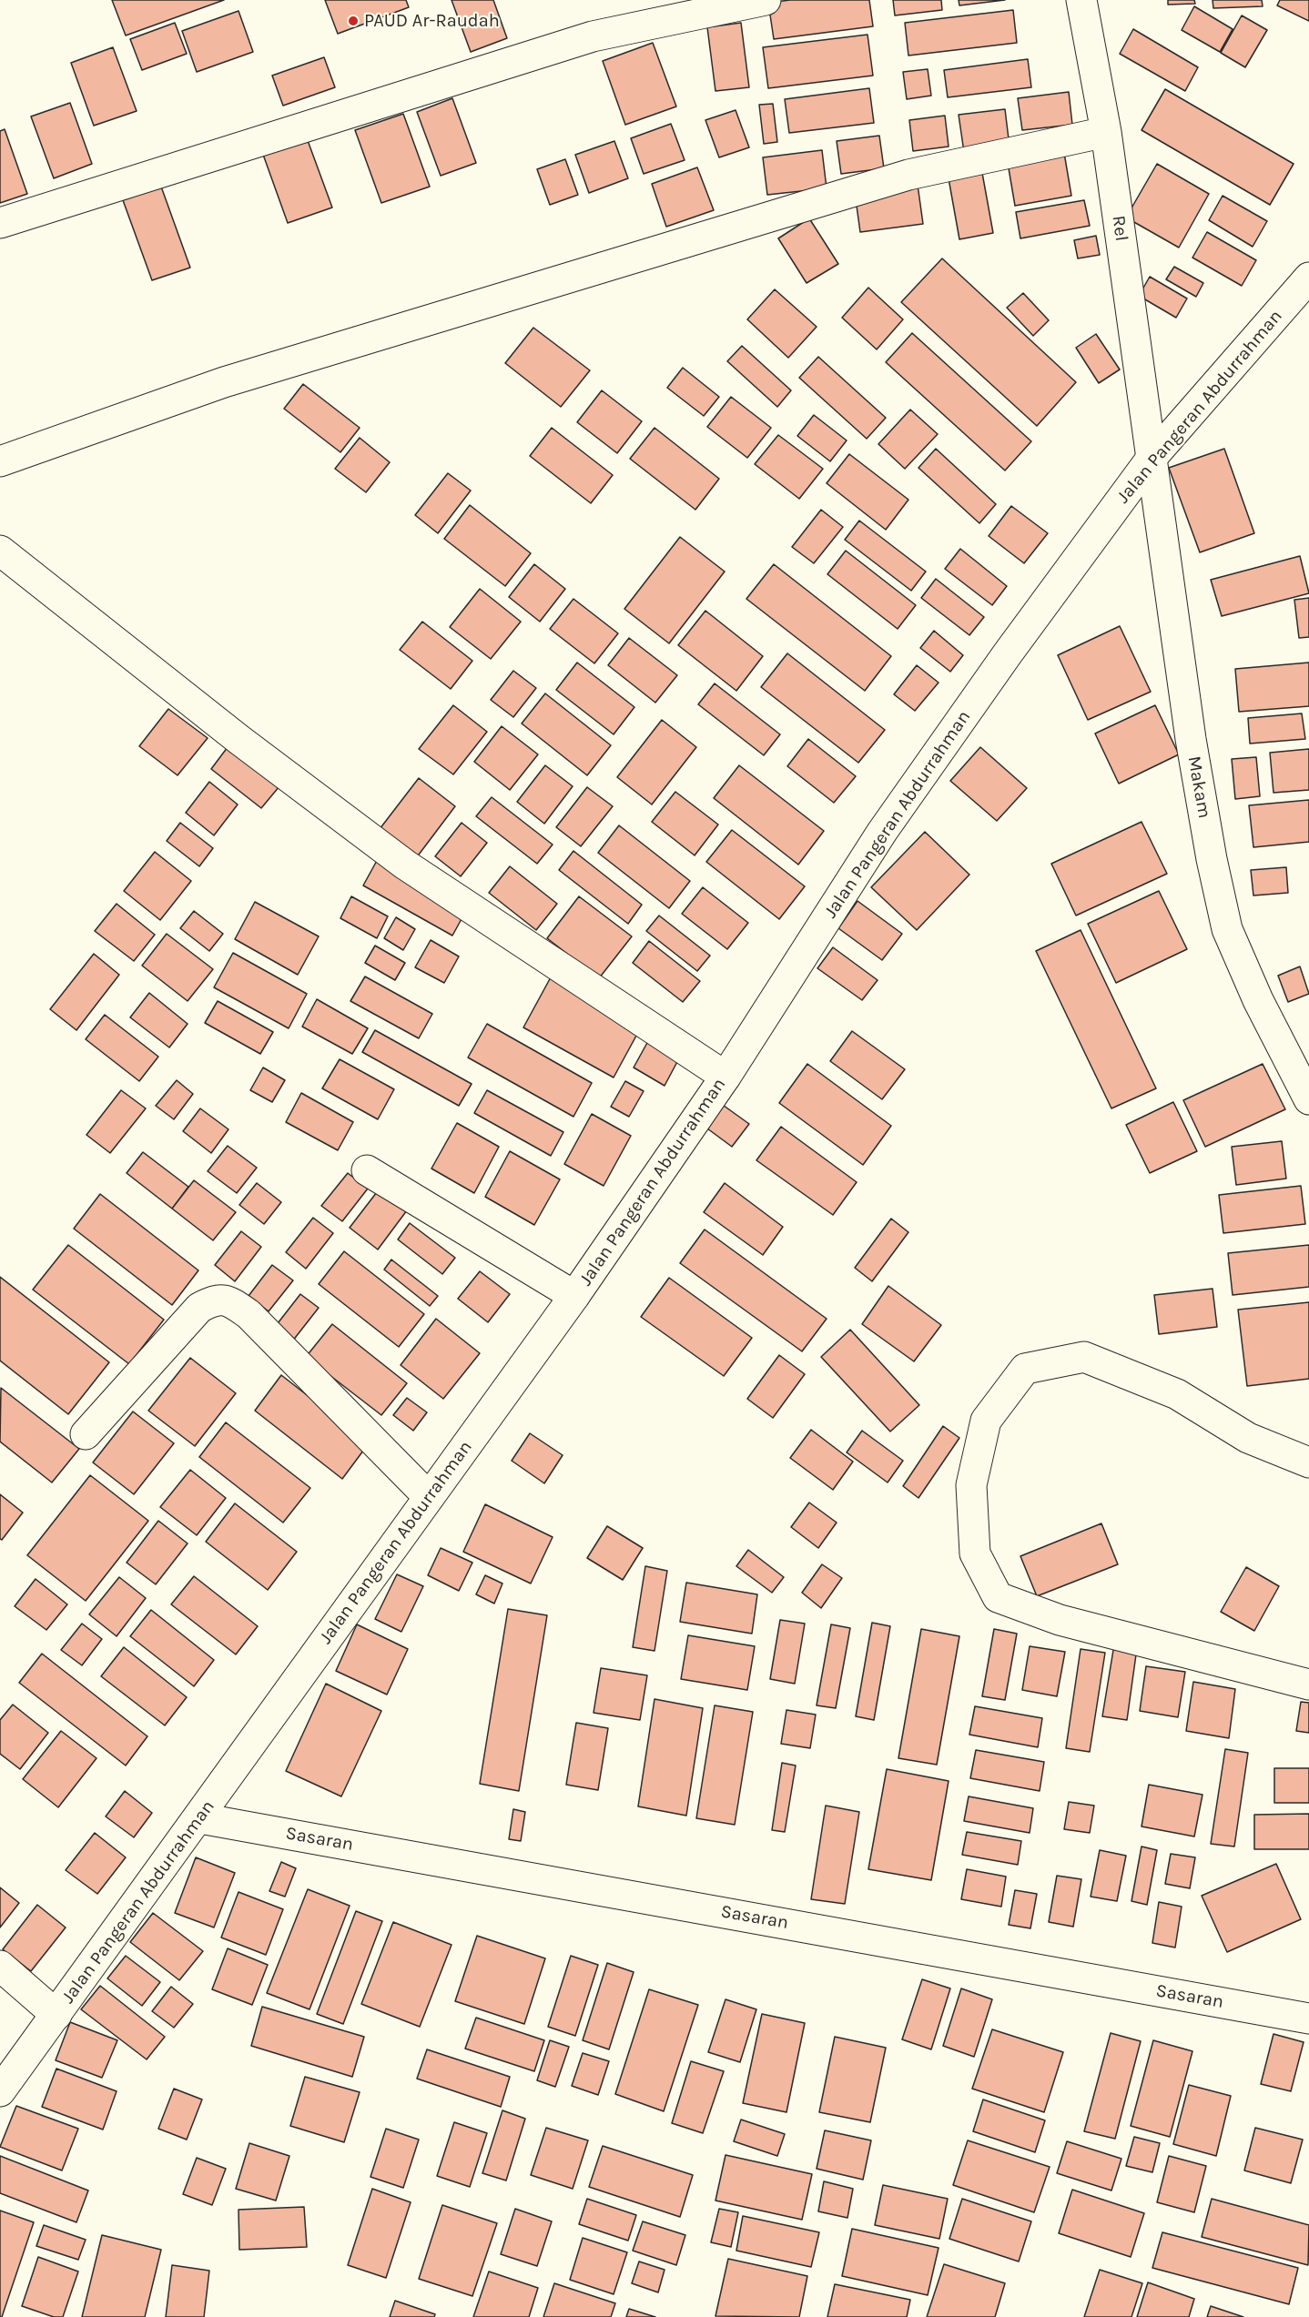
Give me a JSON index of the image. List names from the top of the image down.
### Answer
{
  "streets": {
    "street": [
      "Rel",
      "Jalan Pangeran Abdurrahman",
      "Makam",
      "Sasaran"
    ]
  },
  "crossings": [
    ["Rel", "Jalan Pangeran Abdurrahman"],
    ["Rel", "Makam"],
    ["Jalan Pangeran Abdurrahman", "Makam"],
    ["Jalan Pangeran Abdurrahman", "Sasaran"]
  ],
  "places": ["PAUD Ar-Raudah"]
}
